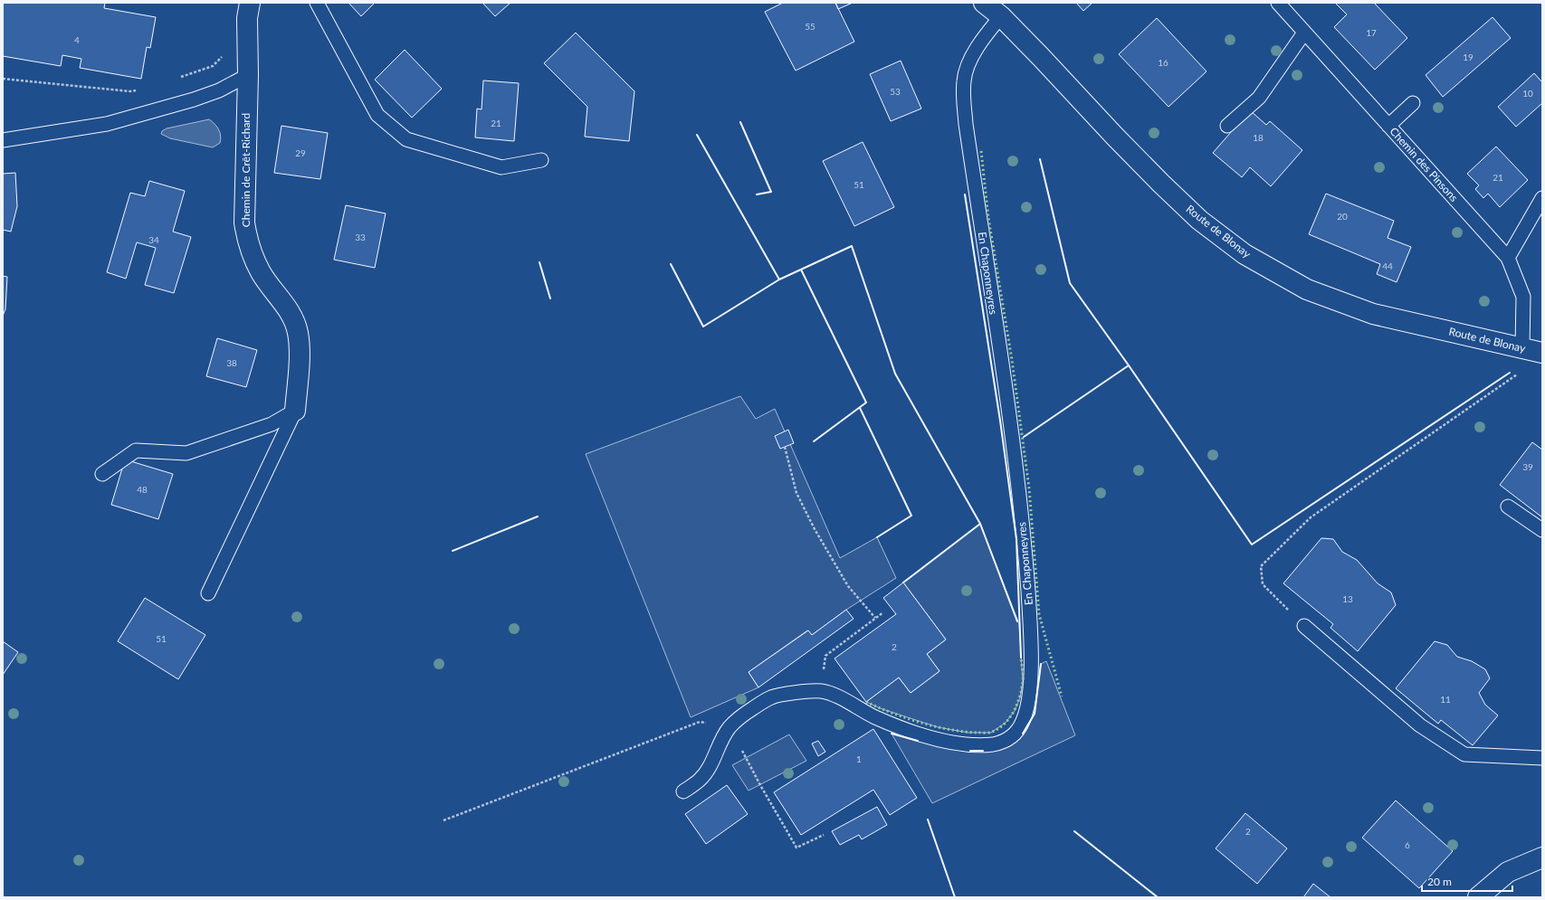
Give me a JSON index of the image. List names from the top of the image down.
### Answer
{
  "streets": {
    "street": ["Chemin de Crêt-Richard", "Route de Blonay"],
    "lane": ["Chemin des Pinsons", "En Chaponneyres"]
  },
  "crossings": [
    ["Chemin des Pinsons", "Route de Blonay"],
    ["Route de Blonay", "En Chaponneyres"]
  ],
  "house_numbers": [
    "55",
    "17",
    "4",
    "19",
    "16",
    "53",
    "10",
    "21",
    "18",
    "29",
    "21",
    "51",
    "20",
    "33",
    "34",
    "44",
    "38",
    "39",
    "48",
    "13",
    "51",
    "2",
    "11",
    "1",
    "2",
    "6"
  ],
  "scale_bar": "20 m"
}
